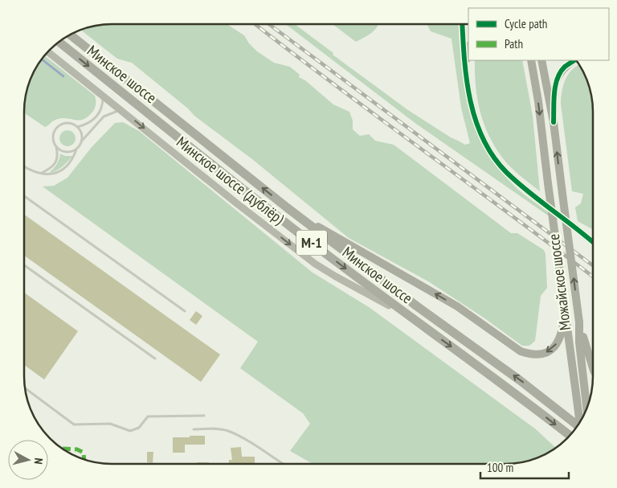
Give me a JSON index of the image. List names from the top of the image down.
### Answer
{
  "streets": {
    "highway": ["Минское шоссе", "М-1"],
    "main road": ["Минское шоссе (дублёр)", "Можайское шоссе"]
  },
  "crossings": [
    ["Минское шоссе", "Минское шоссе (дублёр)"]
  ],
  "one_way": ["Минское шоссе (дублёр)"],
  "legend": ["Cycle path", "Path"],
  "scale_bar": "100 m",
  "north": "right"
}
